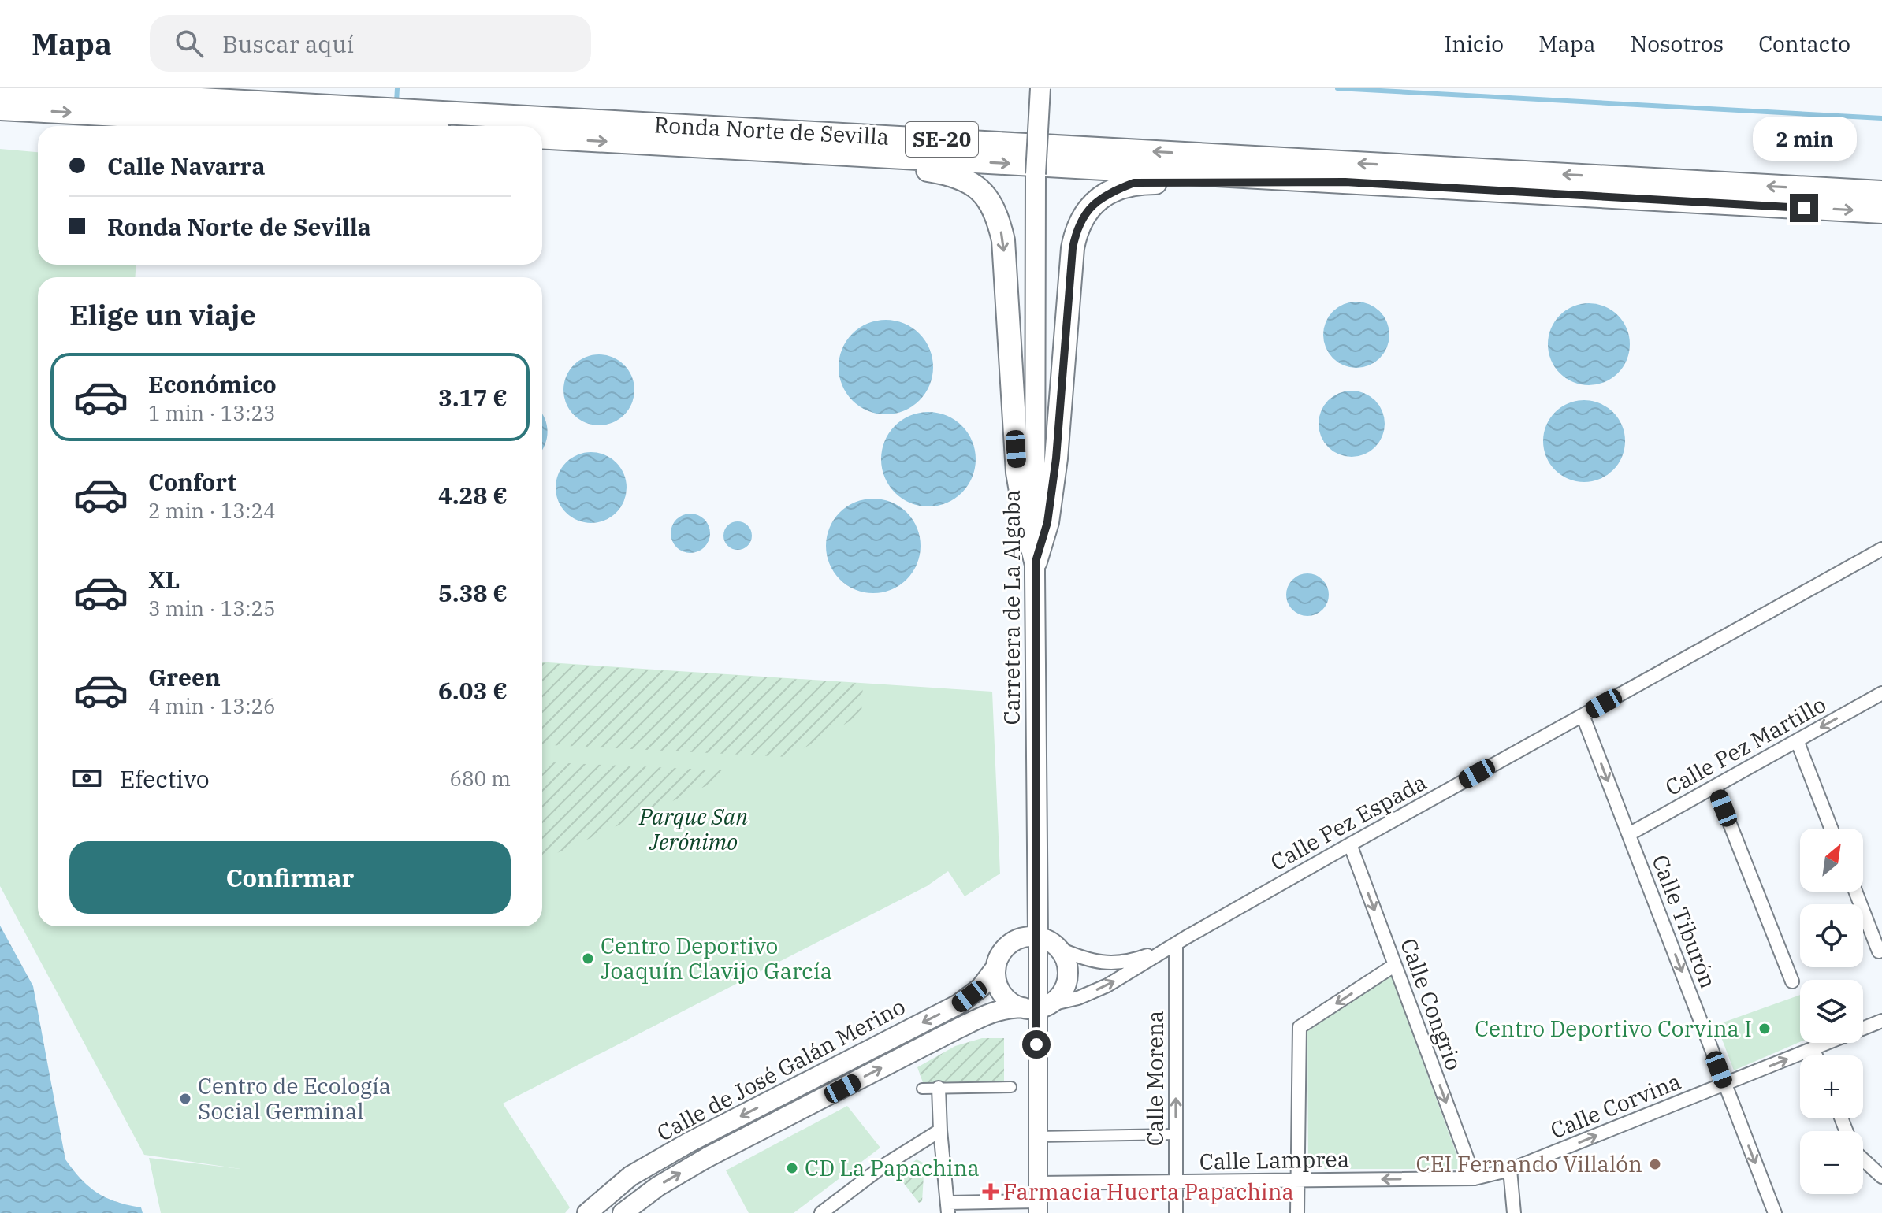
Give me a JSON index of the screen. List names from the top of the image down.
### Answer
{
  "streets": {
    "highway": ["Ronda Norte de Sevilla", "SE-20"],
    "main road": ["Carretera de La Algaba", "Calle de José Galán Merino"],
    "street": [
      "Calle Pez Martillo",
      "Calle Pez Espada",
      "Calle Tiburón",
      "Calle Congrio",
      "Calle Morena",
      "Calle Corvina",
      "Calle Lamprea"
    ]
  },
  "crossings": [
    ["Carretera de La Algaba", "Calle de José Galán Merino"],
    ["Calle Pez Martillo", "Calle Tiburón"],
    ["Calle Pez Espada", "Calle Tiburón"],
    ["Calle Pez Espada", "Calle Congrio"],
    ["Calle Pez Espada", "Calle de José Galán Merino"],
    ["Calle Pez Espada", "Calle Morena"],
    ["Calle Tiburón", "Calle Corvina"],
    ["Calle Congrio", "Calle Lamprea"],
    ["Calle Morena", "Calle Lamprea"],
    ["Calle Corvina", "Calle Lamprea"]
  ],
  "one_way": ["Calle Congrio", "Calle Morena", "Calle Corvina"],
  "parks": ["Parque San Jerónimo"],
  "places": {
    "other": [
      "Centro Deportivo Joaquín Clavijo García",
      "Centro Deportivo Corvina I",
      "Centro de Ecología Social Germinal",
      "CEI Fernando Villalón",
      "CD La Papachina"
    ],
    "health": ["Farmacia Huerta Papachina"]
  },
  "north": "top right",
  "page": {
    "header": "Mapa",
    "search": "Buscar aquí",
    "nav": [
      "Inicio",
      "Mapa",
      "Nosotros",
      "Contacto"
    ],
    "bubble": "2 min",
    "banner": ["Calle Navarra", "Ronda Norte de Sevilla"],
    "heading": "Elige un viaje",
    "list": [
      {
        "name": "Económico",
        "note": "1 min · 13:23",
        "value": "3.17 €"
      },
      {
        "name": "Confort",
        "note": "2 min · 13:24",
        "value": "4.28 €"
      },
      {
        "name": "XL",
        "note": "3 min · 13:25",
        "value": "5.38 €"
      },
      {
        "name": "Green",
        "note": "4 min · 13:26",
        "value": "6.03 €"
      }
    ],
    "pay": ["Efectivo", "680 m"],
    "map_buttons": ["+", "−"],
    "buttons": "Confirmar"
  }
}
